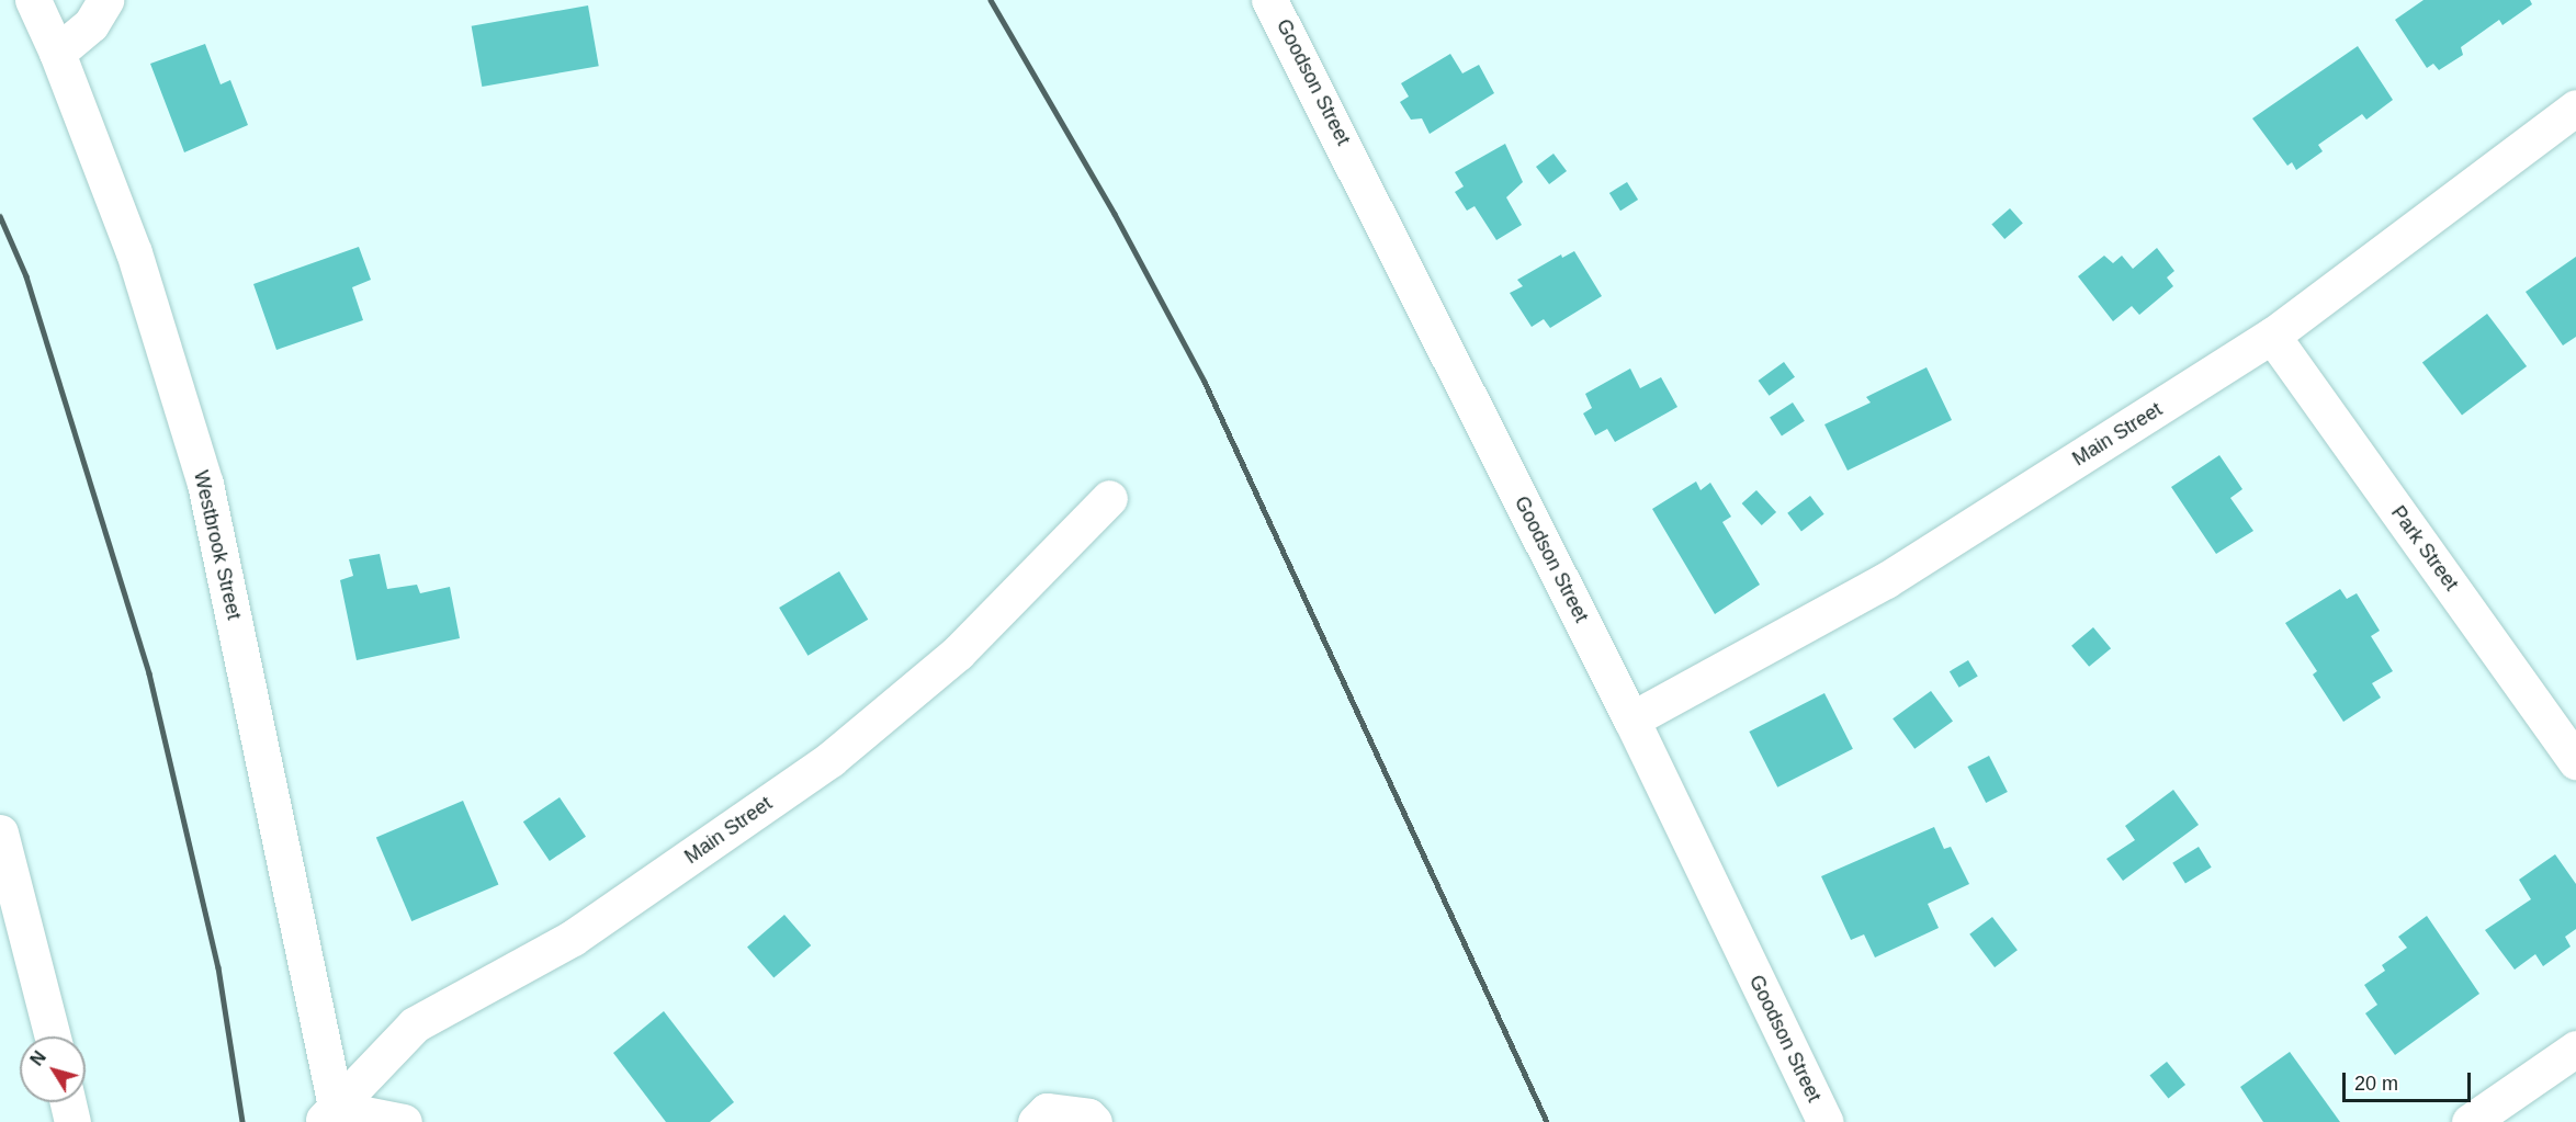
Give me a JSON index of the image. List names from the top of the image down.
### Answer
{
  "streets": {
    "street": [
      "Goodson Street",
      "Main Street",
      "Westbrook Street",
      "Park Street"
    ]
  },
  "crossings": [
    ["Goodson Street", "Main Street"],
    ["Main Street", "Westbrook Street"],
    ["Main Street", "Park Street"]
  ],
  "scale_bar": "20 m",
  "north": "top left"
}
